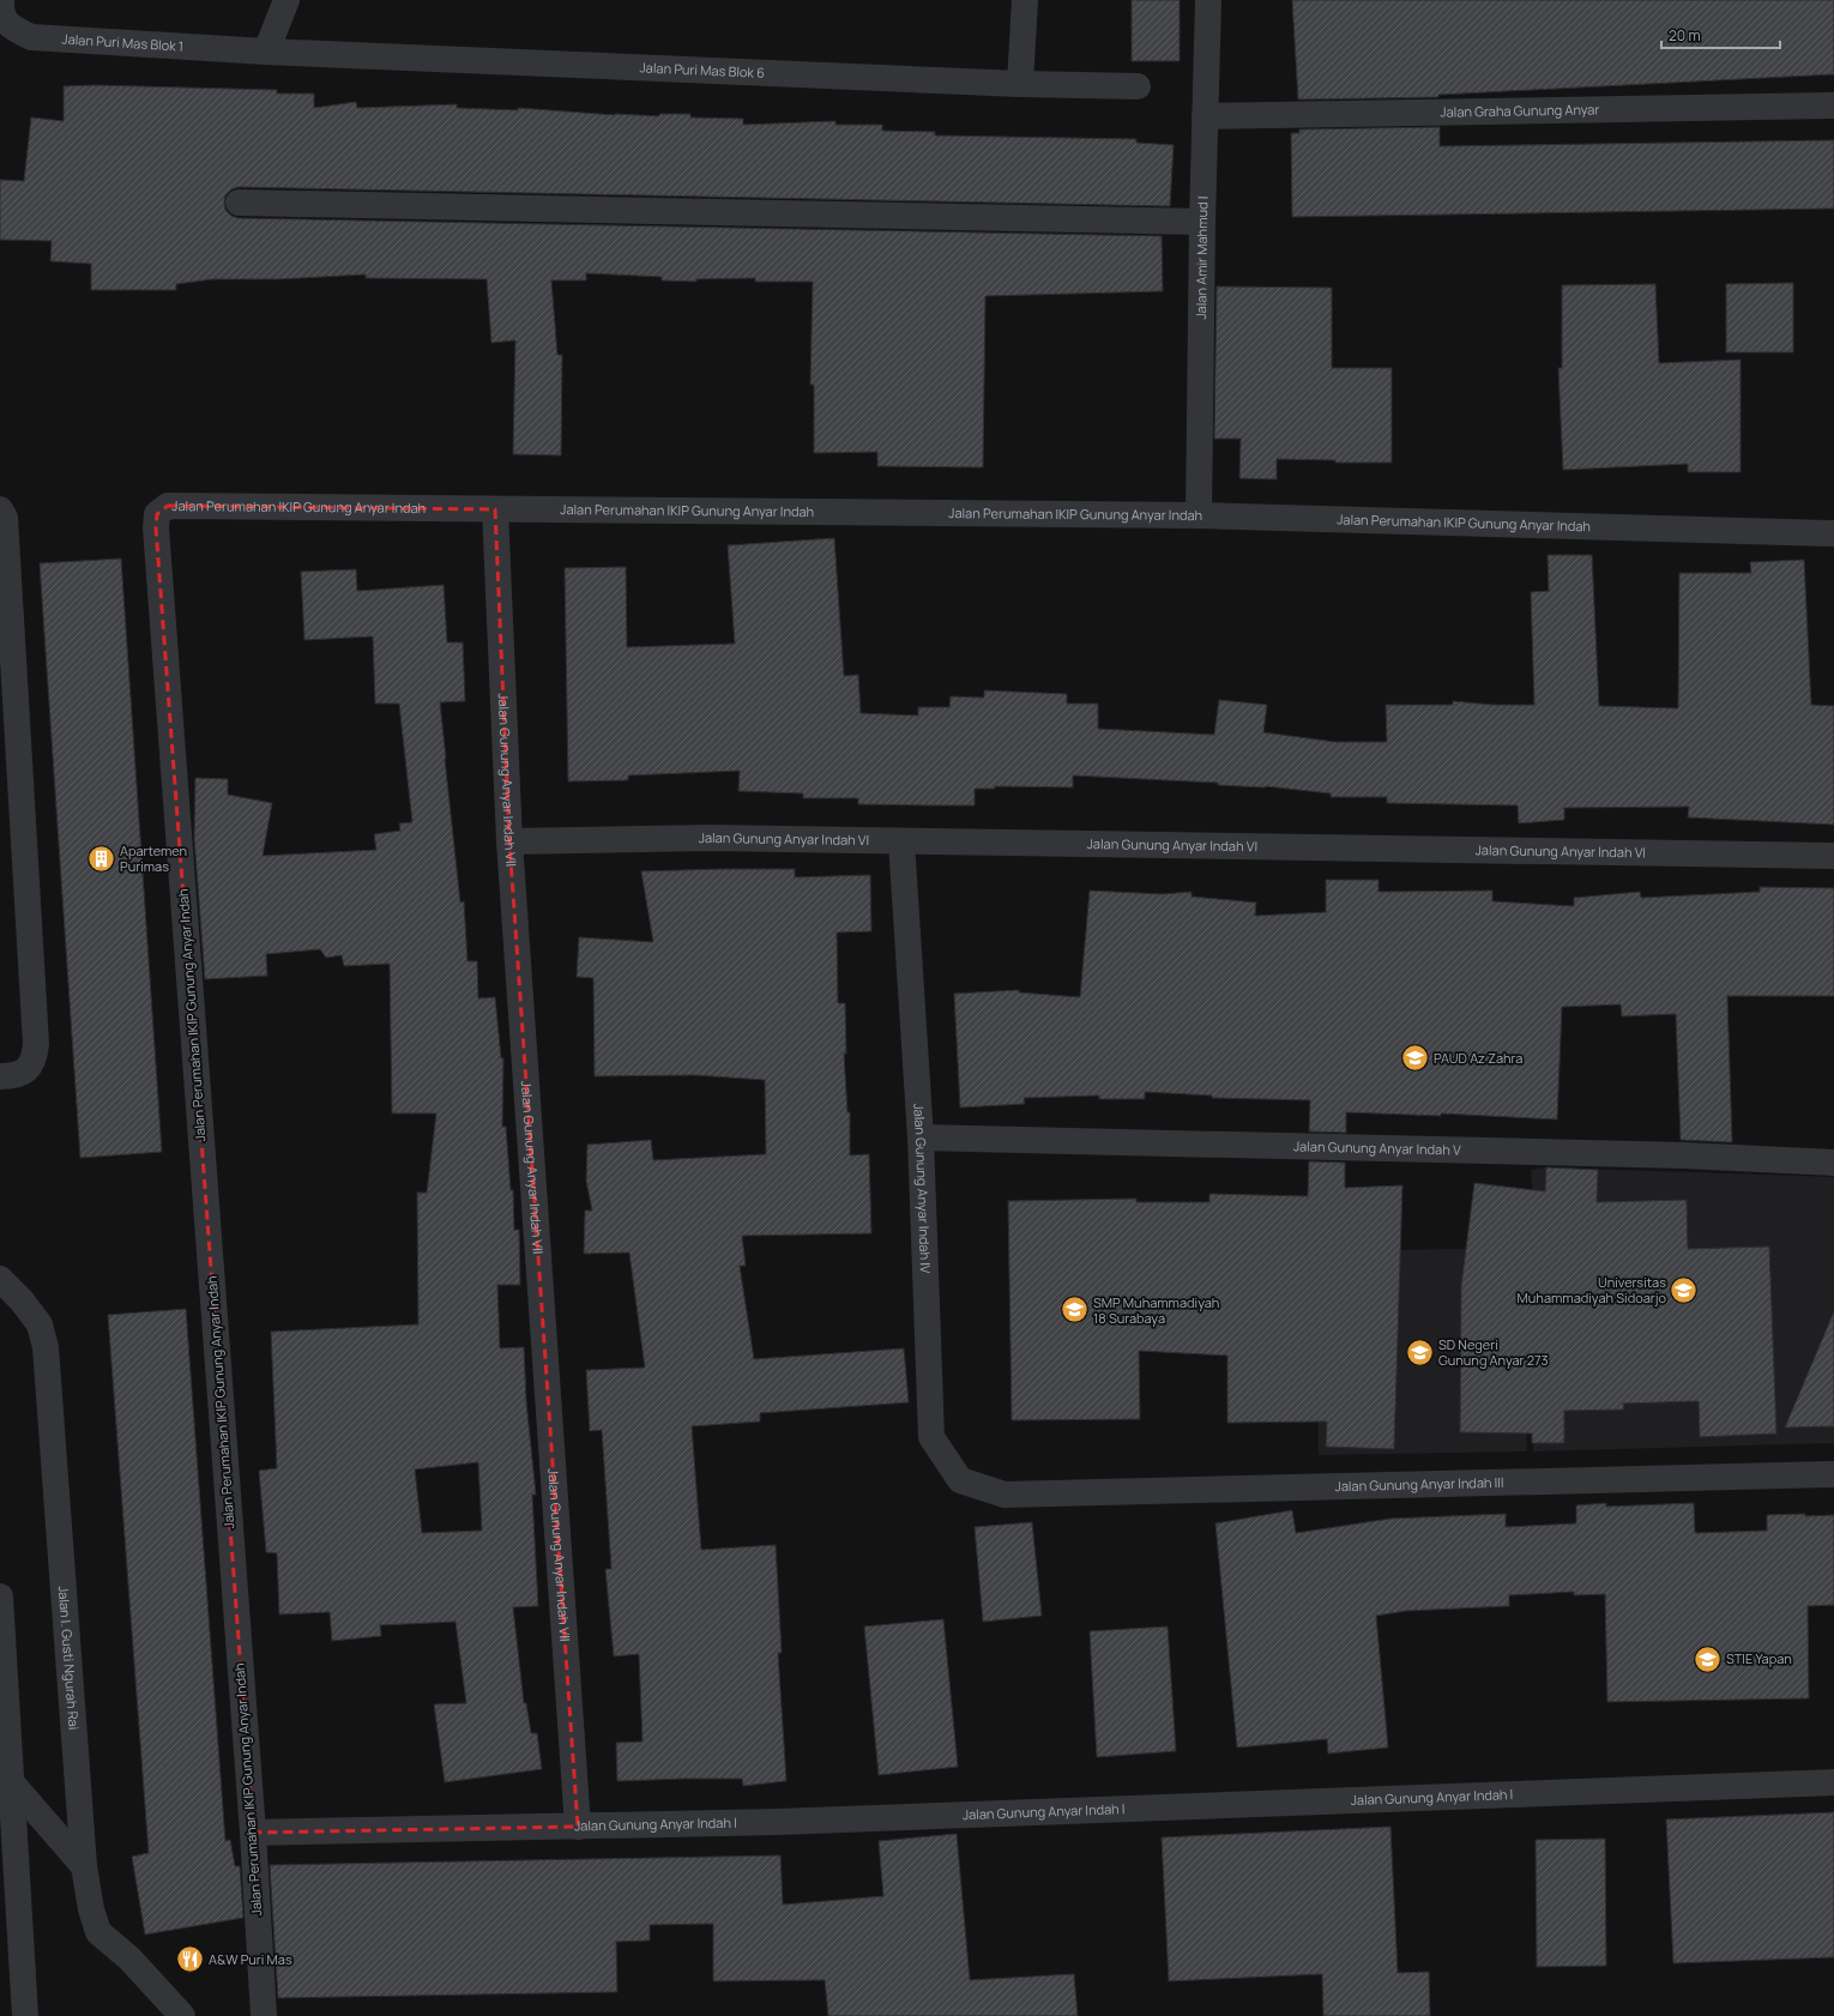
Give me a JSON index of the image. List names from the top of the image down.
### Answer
{
  "streets": {
    "street": [
      "Jalan Puri Mas Blok 1",
      "Jalan Puri Mas Blok 6",
      "Jalan Graha Gunung Anyar",
      "Jalan Amir Mahmud I",
      "Jalan Perumahan IKIP Gunung Anyar Indah",
      "Jalan Gunung Anyar Indah VII",
      "Jalan Gunung Anyar Indah VI",
      "Jalan Gunung Anyar Indah V",
      "Jalan Gunung Anyar Indah IV",
      "Jalan Gunung Anyar Indah III",
      "Jalan I. Gusti Ngurah Rai",
      "Jalan Gunung Anyar Indah I"
    ]
  },
  "crossings": [
    ["Jalan Puri Mas Blok 1", "Jalan Puri Mas Blok 6"],
    ["Jalan Graha Gunung Anyar", "Jalan Amir Mahmud I"],
    ["Jalan Amir Mahmud I", "Jalan Perumahan IKIP Gunung Anyar Indah"],
    ["Jalan Perumahan IKIP Gunung Anyar Indah", "Jalan Gunung Anyar Indah VII"],
    ["Jalan Perumahan IKIP Gunung Anyar Indah", "Jalan Gunung Anyar Indah I"],
    ["Jalan Gunung Anyar Indah VII", "Jalan Gunung Anyar Indah VI"],
    ["Jalan Gunung Anyar Indah VII", "Jalan Gunung Anyar Indah I"],
    ["Jalan Gunung Anyar Indah VI", "Jalan Gunung Anyar Indah IV"],
    ["Jalan Gunung Anyar Indah V", "Jalan Gunung Anyar Indah IV"],
    ["Jalan Gunung Anyar Indah IV", "Jalan Gunung Anyar Indah III"]
  ],
  "places": {
    "building": ["Apartemen Purimas"],
    "school or university": [
      "PAUD Az Zahra",
      "Universitas Muhammadiyah Sidoarjo",
      "SMP Muhammadiyah 18 Surabaya",
      "SD Negeri Gunung Anyar 273",
      "STIE Yapan"
    ],
    "restaurant": ["A&W Puri Mas"]
  },
  "scale_bar": "20 m"
}
